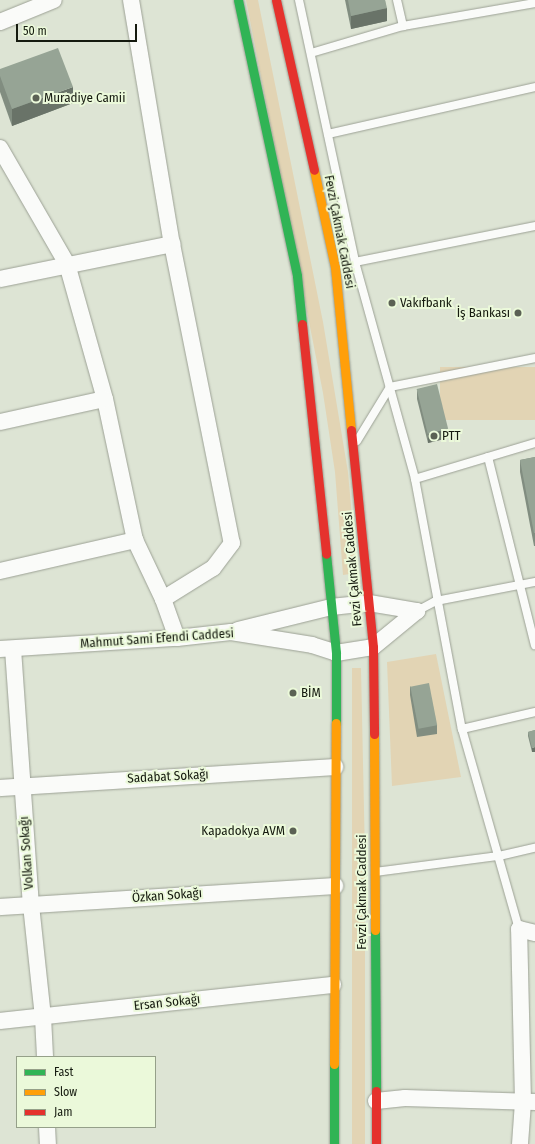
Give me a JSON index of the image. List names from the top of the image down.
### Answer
{
  "streets": {
    "main road": ["Fevzi Çakmak Caddesi"],
    "street": [
      "Mahmut Sami Efendi Caddesi",
      "Sadabat Sokağı",
      "Volkan Sokağı",
      "Özkan Sokağı",
      "Ersan Sokağı"
    ]
  },
  "crossings": [
    ["Fevzi Çakmak Caddesi", "Mahmut Sami Efendi Caddesi"],
    ["Fevzi Çakmak Caddesi", "Sadabat Sokağı"],
    ["Fevzi Çakmak Caddesi", "Özkan Sokağı"],
    ["Fevzi Çakmak Caddesi", "Ersan Sokağı"],
    ["Mahmut Sami Efendi Caddesi", "Volkan Sokağı"],
    ["Sadabat Sokağı", "Volkan Sokağı"],
    ["Volkan Sokağı", "Özkan Sokağı"],
    ["Volkan Sokağı", "Ersan Sokağı"]
  ],
  "places": [
    "Muradiye Camii",
    "Vakıfbank",
    "İş Bankası",
    "PTT",
    "BİM",
    "Kapadokya AVM"
  ],
  "legend": ["Fast", "Slow", "Jam"],
  "scale_bar": "50 m"
}
